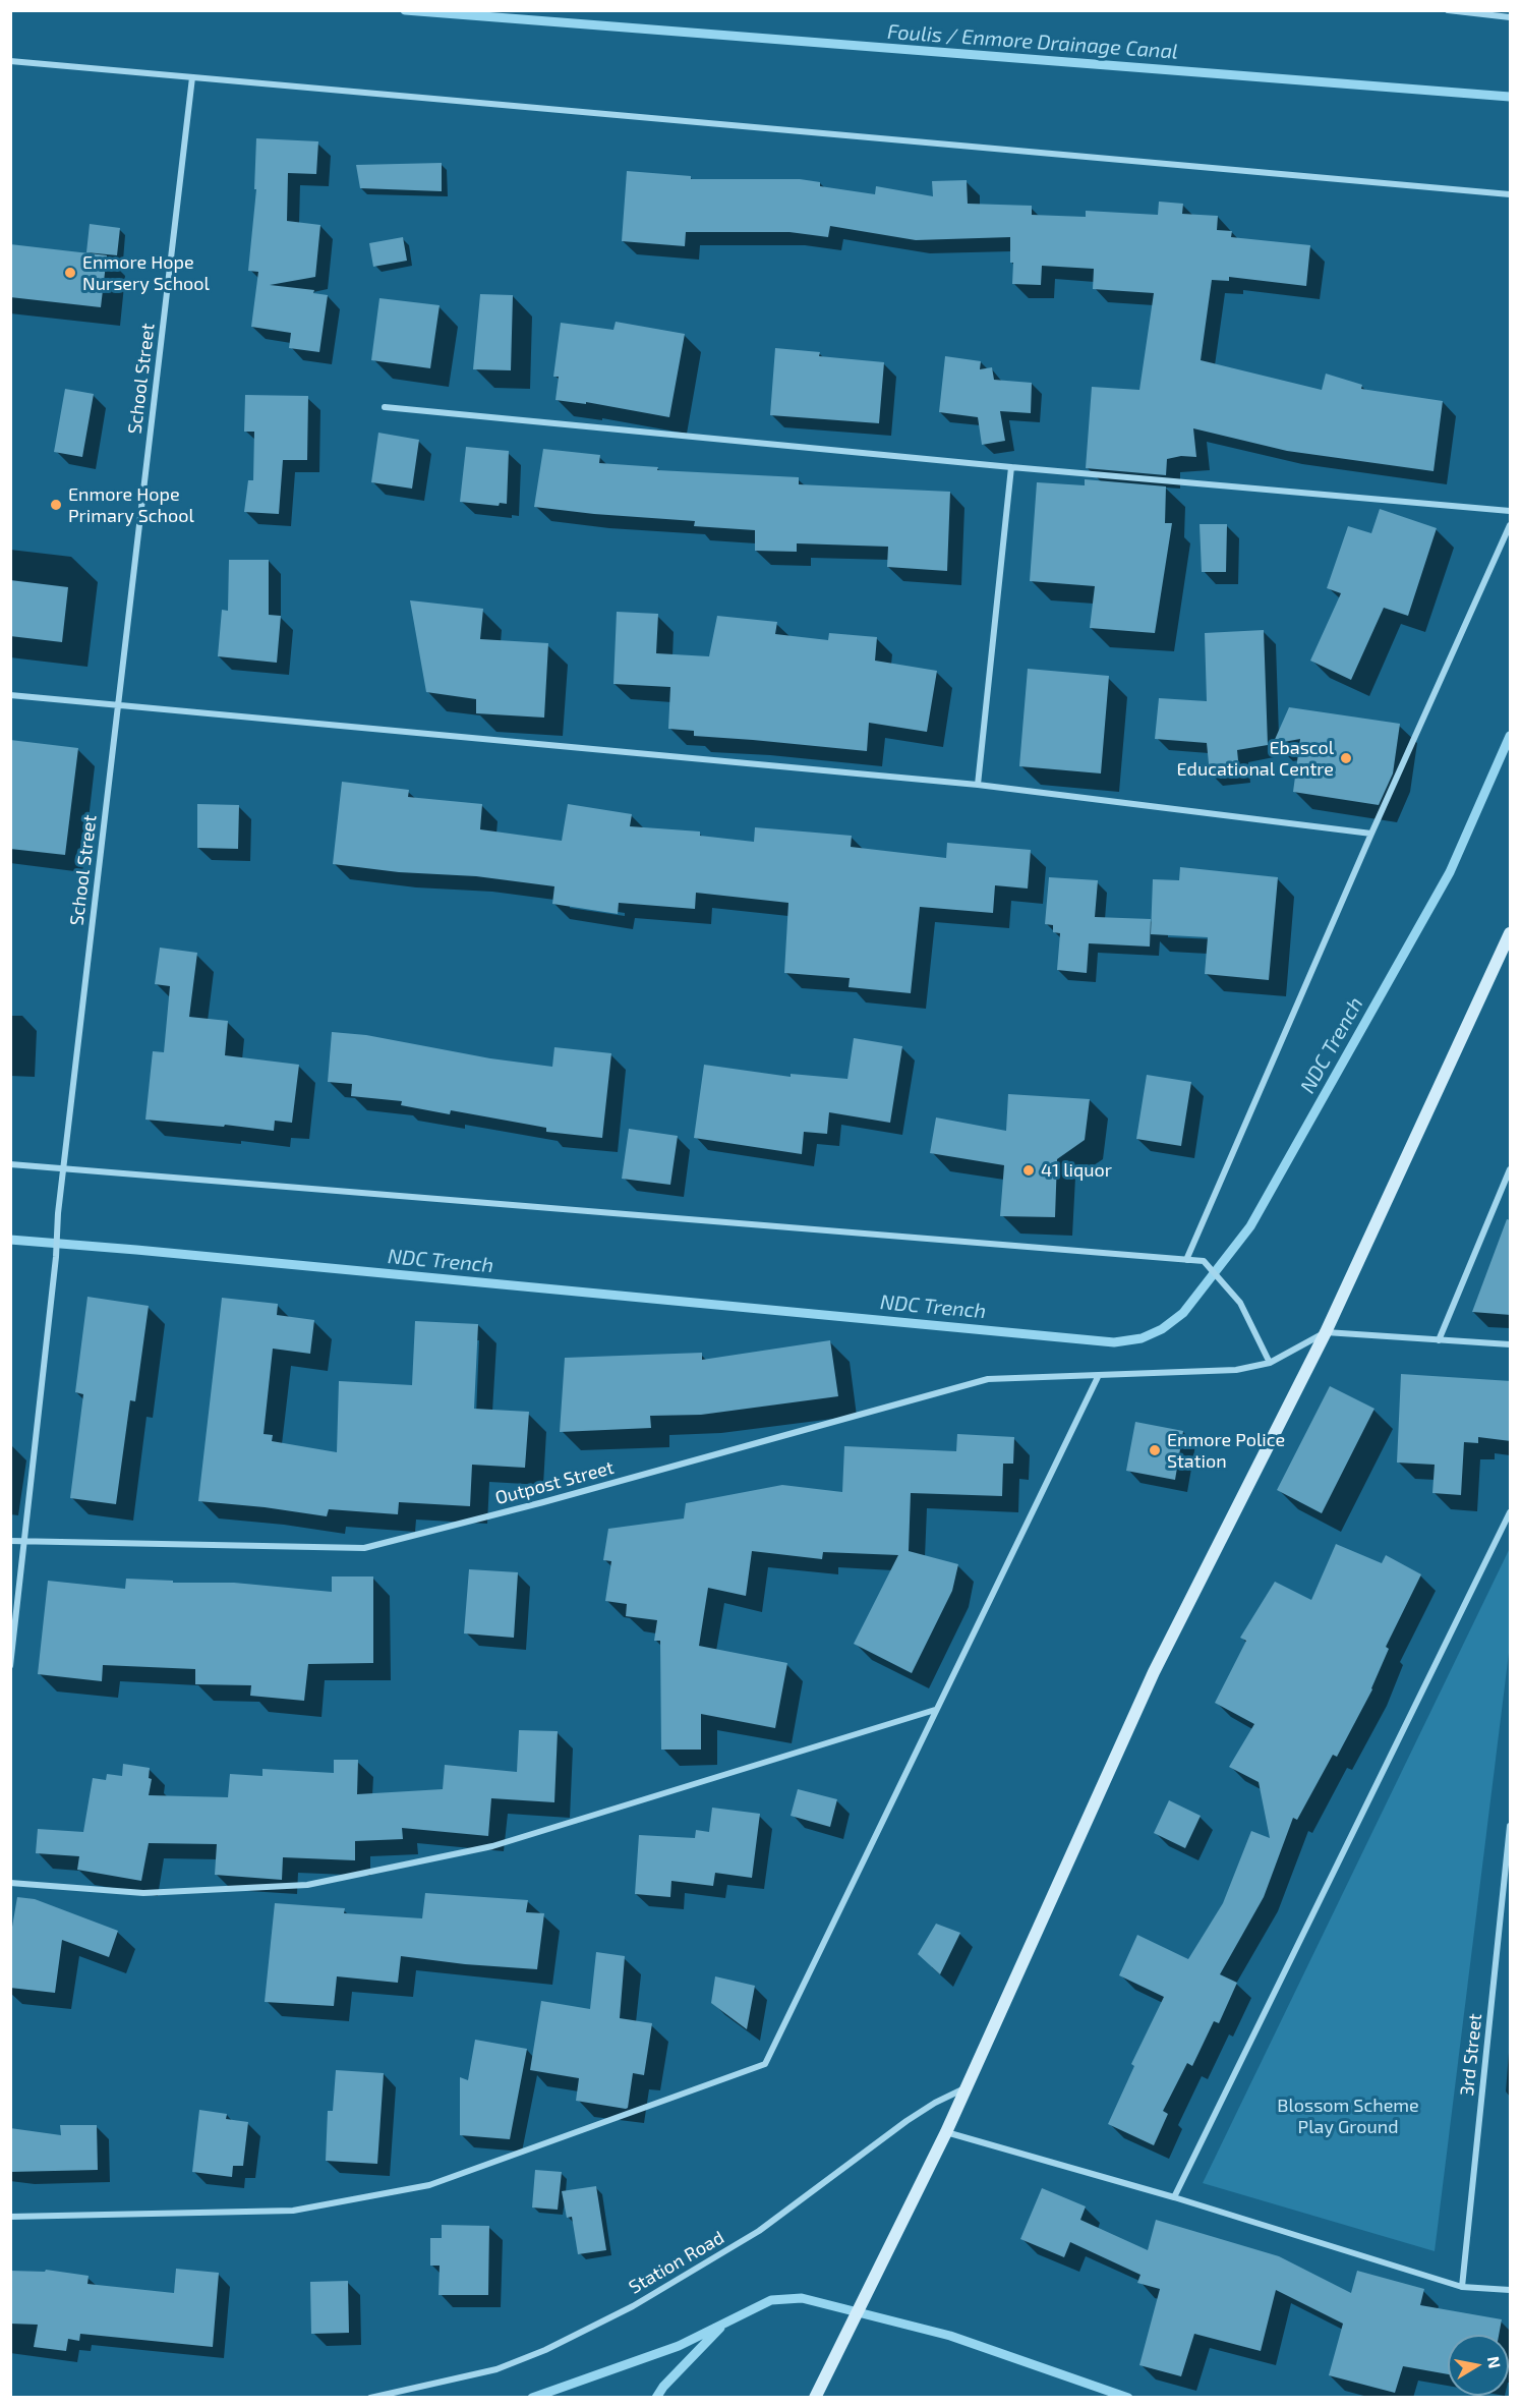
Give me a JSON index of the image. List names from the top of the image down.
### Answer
{
  "streets": {
    "street": [
      "School Street",
      "Outpost Street",
      "3rd Street",
      "Station Road"
    ]
  },
  "crossings": [
    ["School Street", "Outpost Street"]
  ],
  "water": ["Foulis / Enmore Drainage Canal", "NDC Trench"],
  "parks": ["Blossom Scheme Play Ground"],
  "places": [
    "Enmore Hope Nursery School",
    "Enmore Hope Primary School",
    "Ebascol Educational Centre",
    "41 liquor",
    "Enmore Police Station"
  ],
  "north": "right"
}
